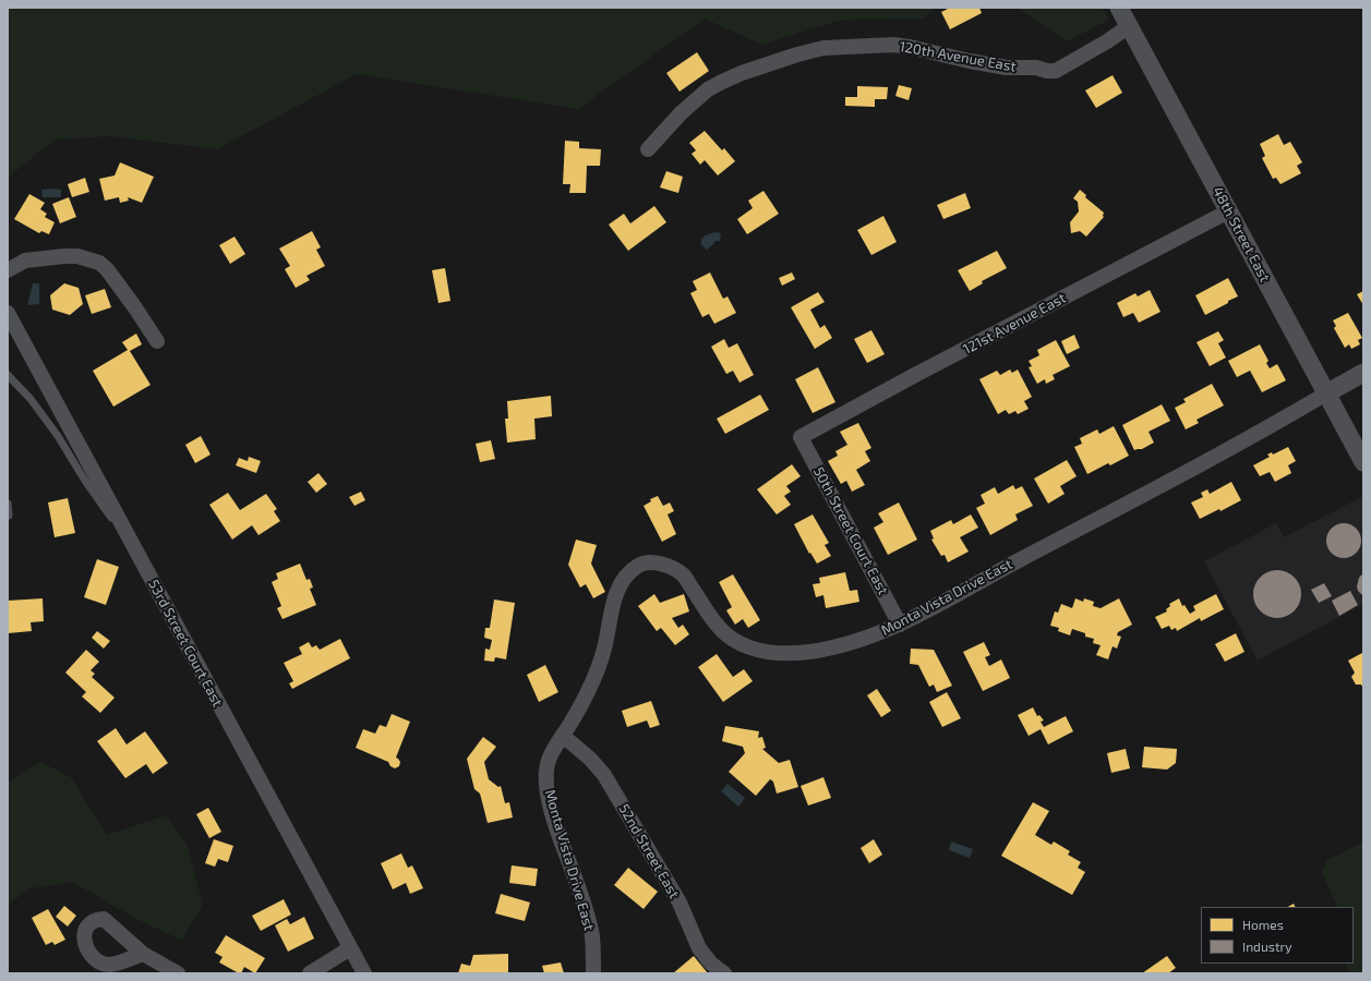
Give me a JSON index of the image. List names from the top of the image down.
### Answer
{
  "streets": {
    "street": [
      "120th Avenue East",
      "48th Street East",
      "121st Avenue East",
      "50th Street Court East",
      "Monta Vista Drive East",
      "53rd Street Court East",
      "52nd Street East"
    ]
  },
  "crossings": [
    ["120th Avenue East", "48th Street East"],
    ["48th Street East", "121st Avenue East"],
    ["48th Street East", "Monta Vista Drive East"],
    ["121st Avenue East", "50th Street Court East"],
    ["50th Street Court East", "Monta Vista Drive East"],
    ["Monta Vista Drive East", "52nd Street East"]
  ],
  "legend": ["Homes", "Industry"]
}
